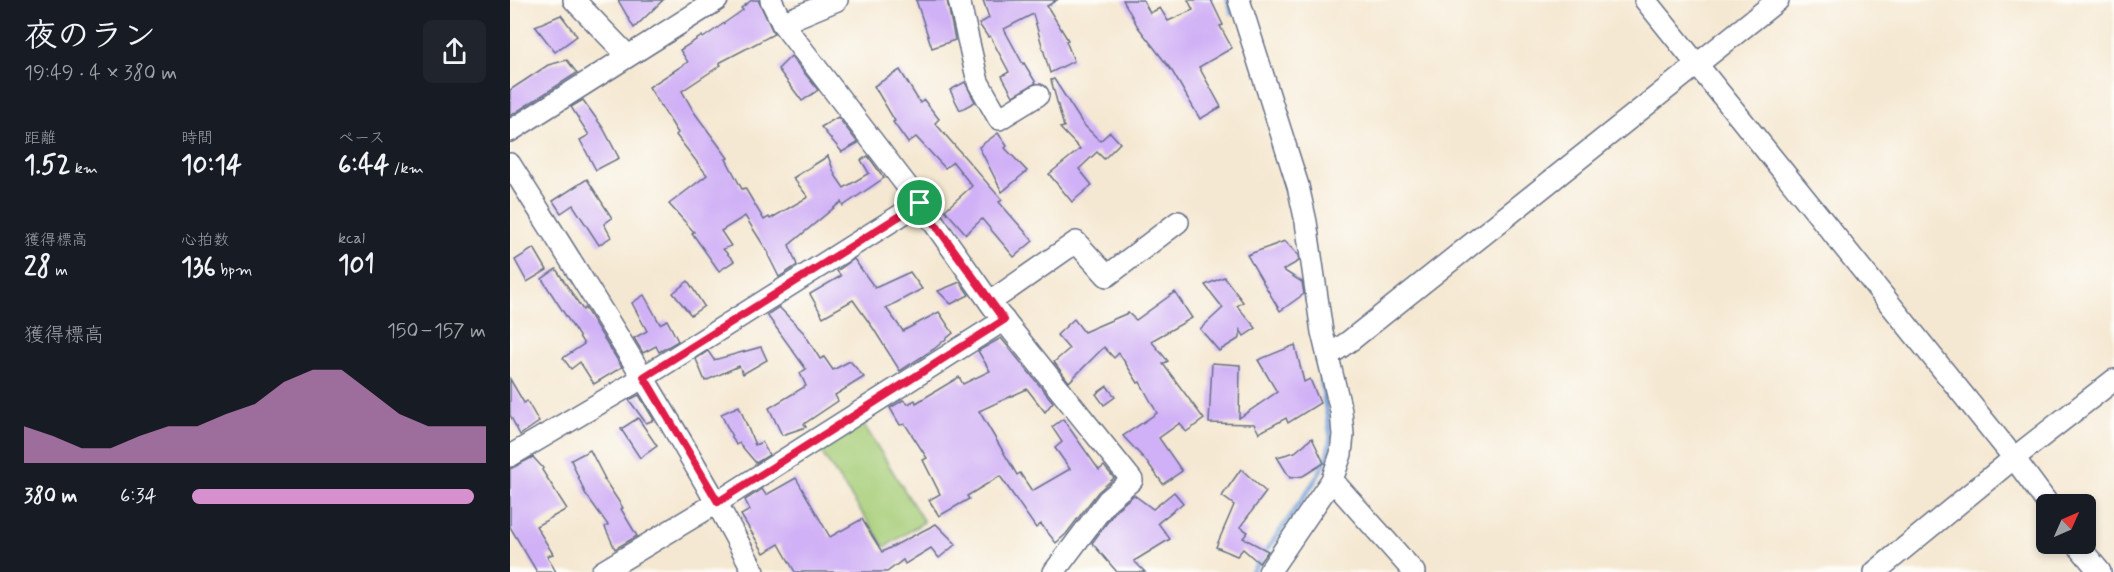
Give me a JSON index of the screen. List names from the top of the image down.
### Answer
{
  "north": "top right",
  "page": {
    "heading": ["夜のラン", "19:49 · 4 × 380 m"],
    "stats": [
      ["距離", "1.52 km"],
      ["時間", "10:14"],
      ["ペース", "6:44 /km"],
      ["獲得標高", "28 m"],
      ["心拍数", "136 bpm"],
      ["kcal", "101"]
    ],
    "chart": ["獲得標高", "150–157 m"],
    "list": [
      {
        "name": "380 m",
        "note": "6:34"
      }
    ]
  }
}
